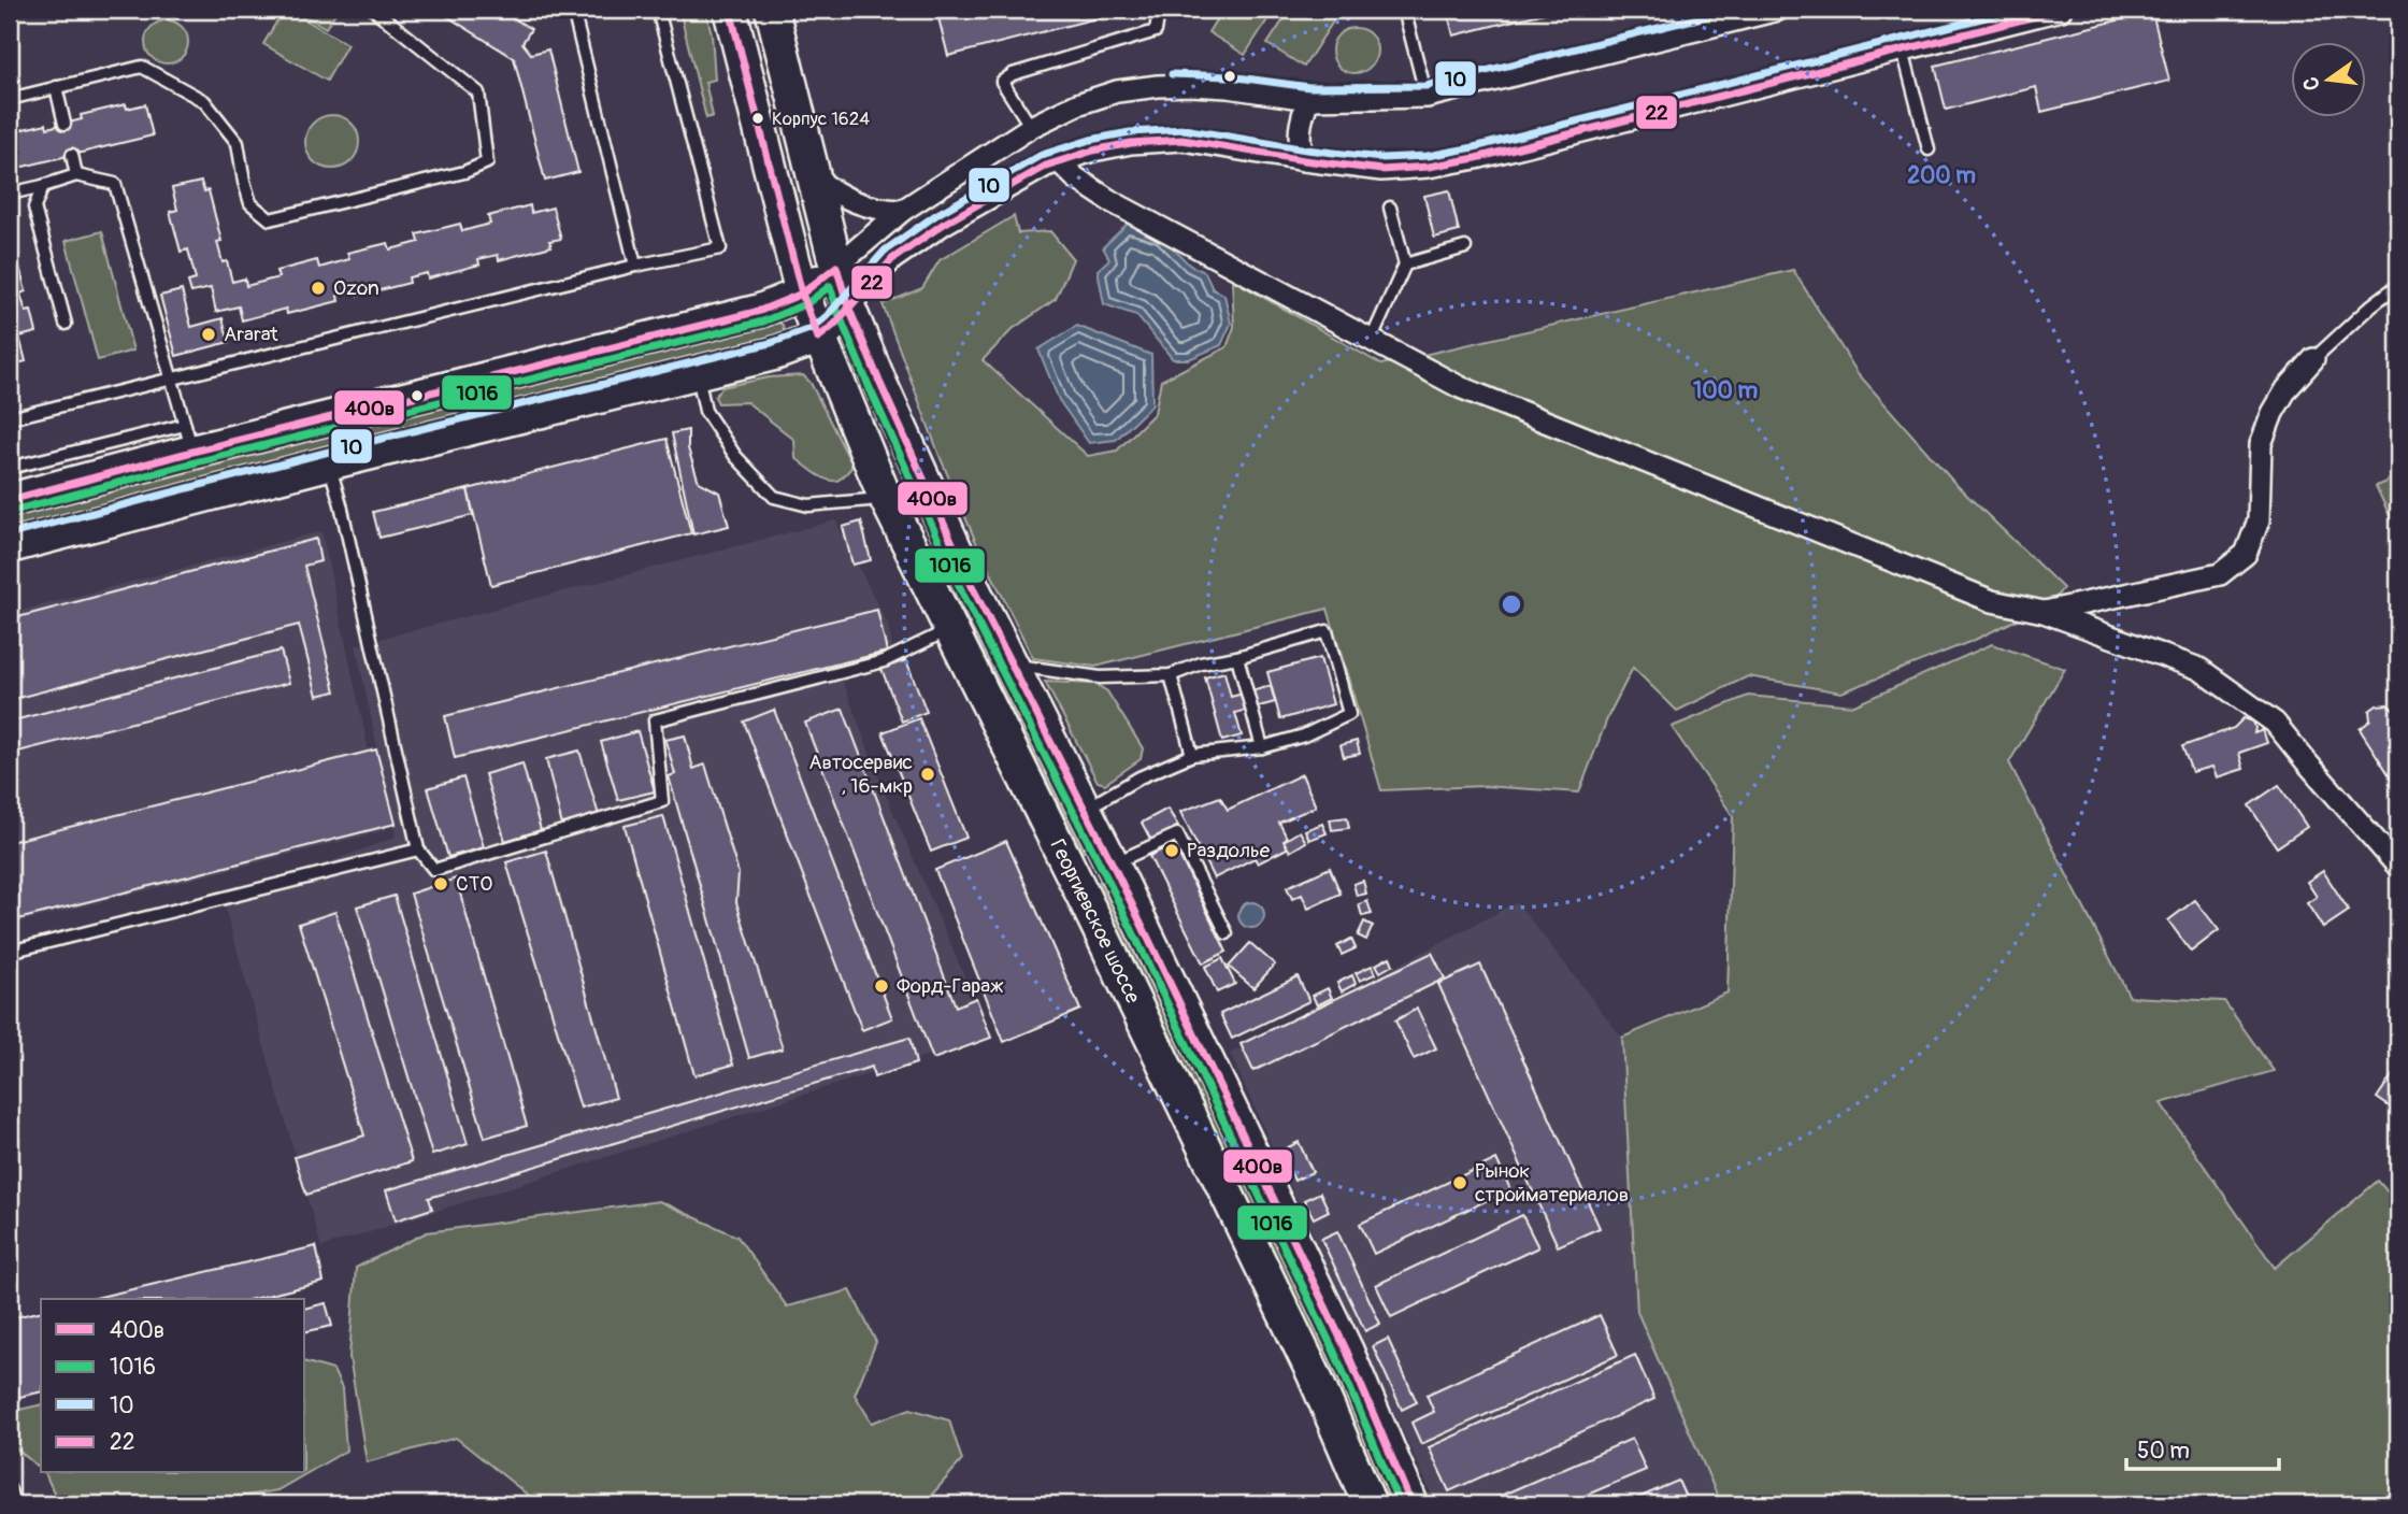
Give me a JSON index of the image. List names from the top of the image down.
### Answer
{
  "streets": {
    "main road": ["Георгиевское шоссе"]
  },
  "places": [
    "Корпус 1624",
    "Ozon",
    "Ararat",
    "Автосервис , 16-мкр",
    "Раздолье",
    "СТО",
    "Форд-Гараж",
    "Рынок стройматериалов"
  ],
  "lines": [
    "transit line 10",
    "transit line 22",
    "transit line 400в",
    "transit line 1016"
  ],
  "legend": [
    "400в",
    "1016",
    "10",
    "22"
  ],
  "scale_bar": "50 m",
  "north": "left",
  "rings": ["200 m", "100 m"]
}
